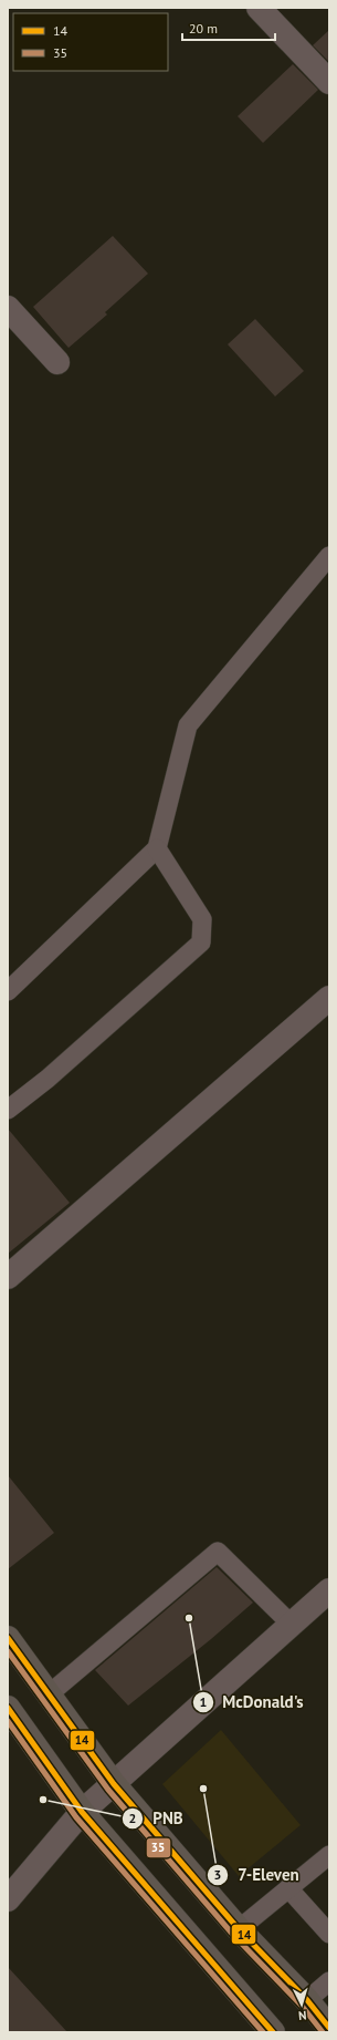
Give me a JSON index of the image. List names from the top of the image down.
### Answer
{
  "places": ["McDonald's", "7-Eleven", "PNB"],
  "lines": ["transit line 14", "transit line 35"],
  "legend": ["14", "35"],
  "scale_bar": "20 m",
  "north": "bottom"
}
